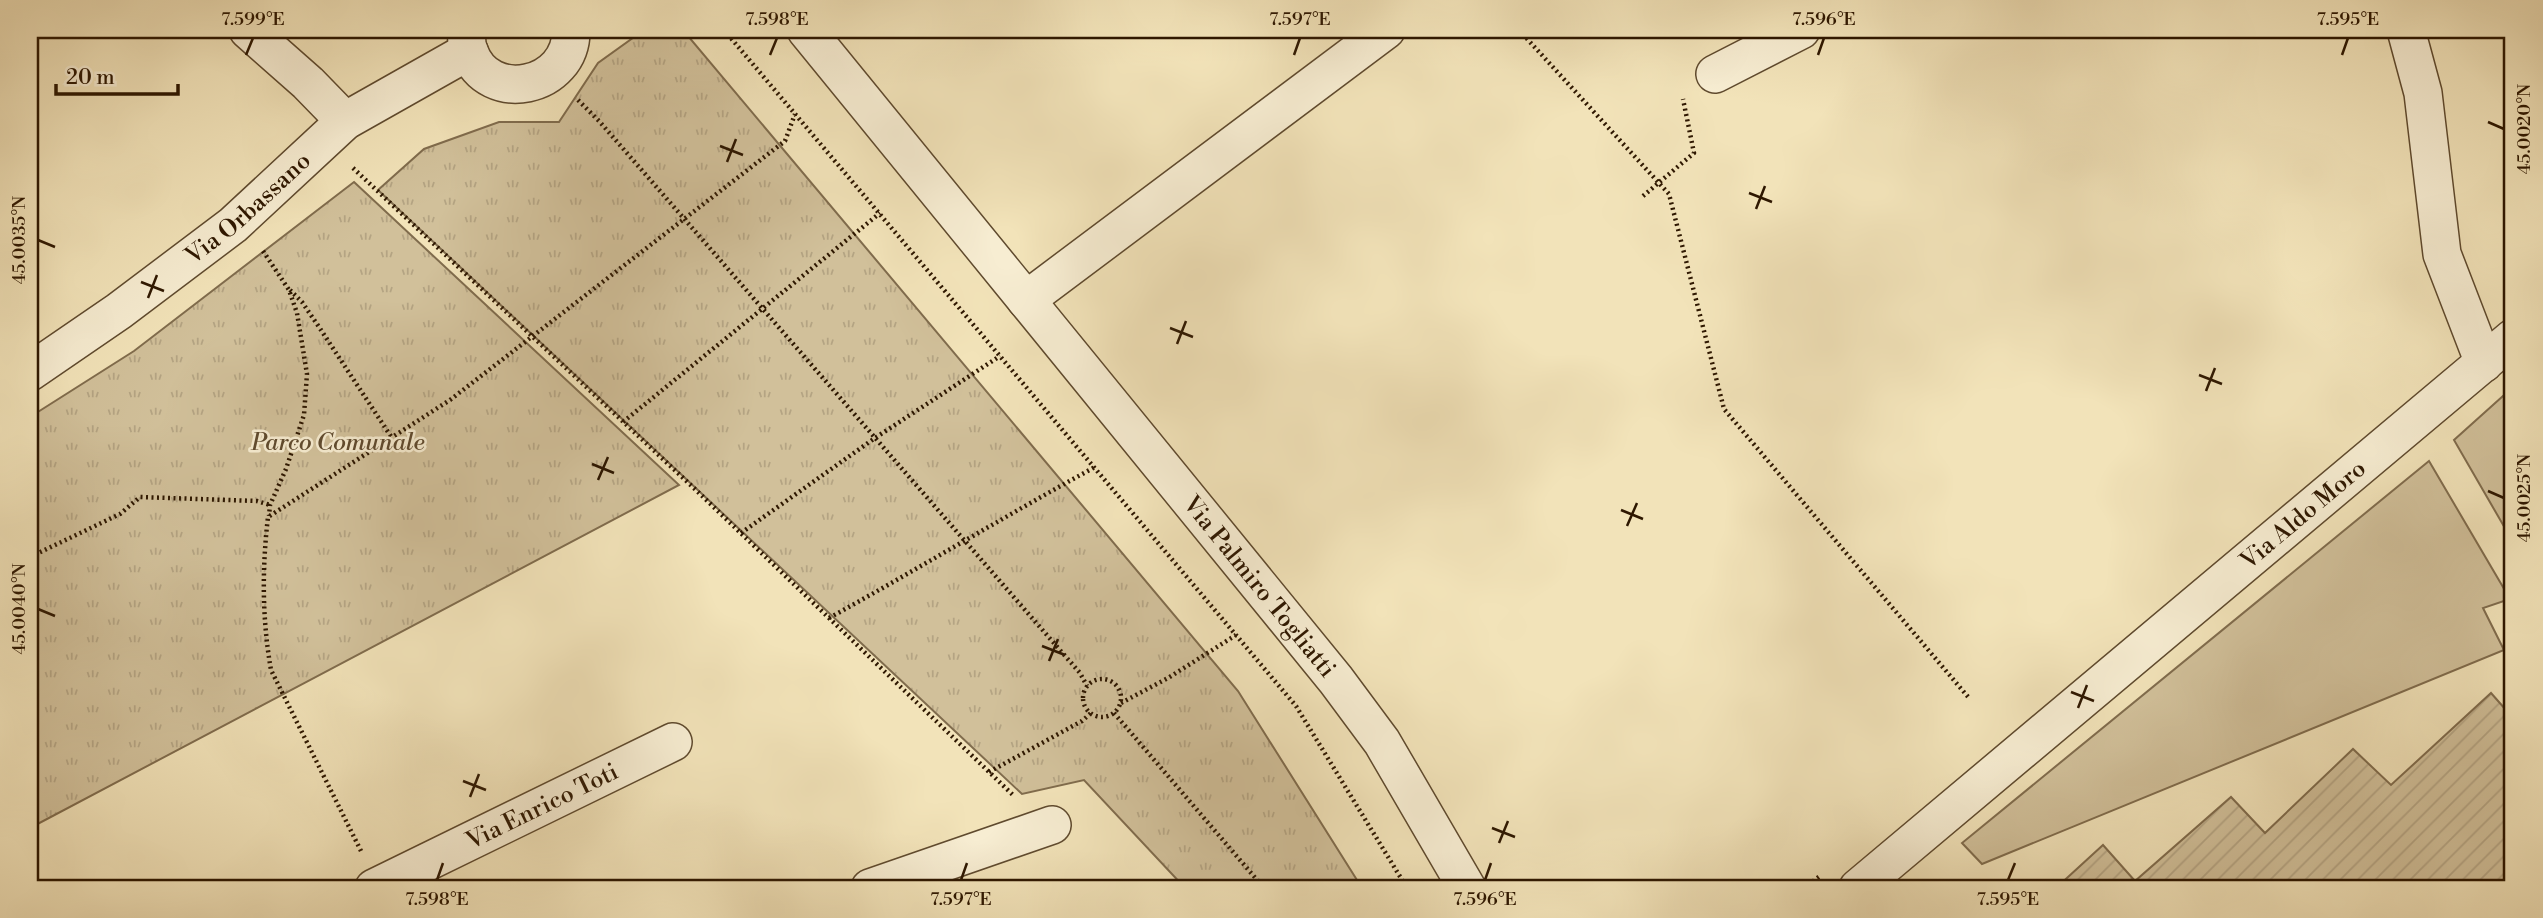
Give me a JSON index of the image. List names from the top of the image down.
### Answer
{
  "streets": {
    "street": [
      "Via Orbassano",
      "Via Aldo Moro",
      "Via Palmiro Togliatti",
      "Via Enrico Toti"
    ]
  },
  "parks": ["Parco Comunale"],
  "scale_bar": "20 m",
  "coordinates": [
    "7.599°E",
    "7.598°E",
    "7.597°E",
    "7.596°E",
    "7.595°E",
    "45.0020°N",
    "45.0035°N",
    "45.0025°N",
    "45.0040°N"
  ]
}
